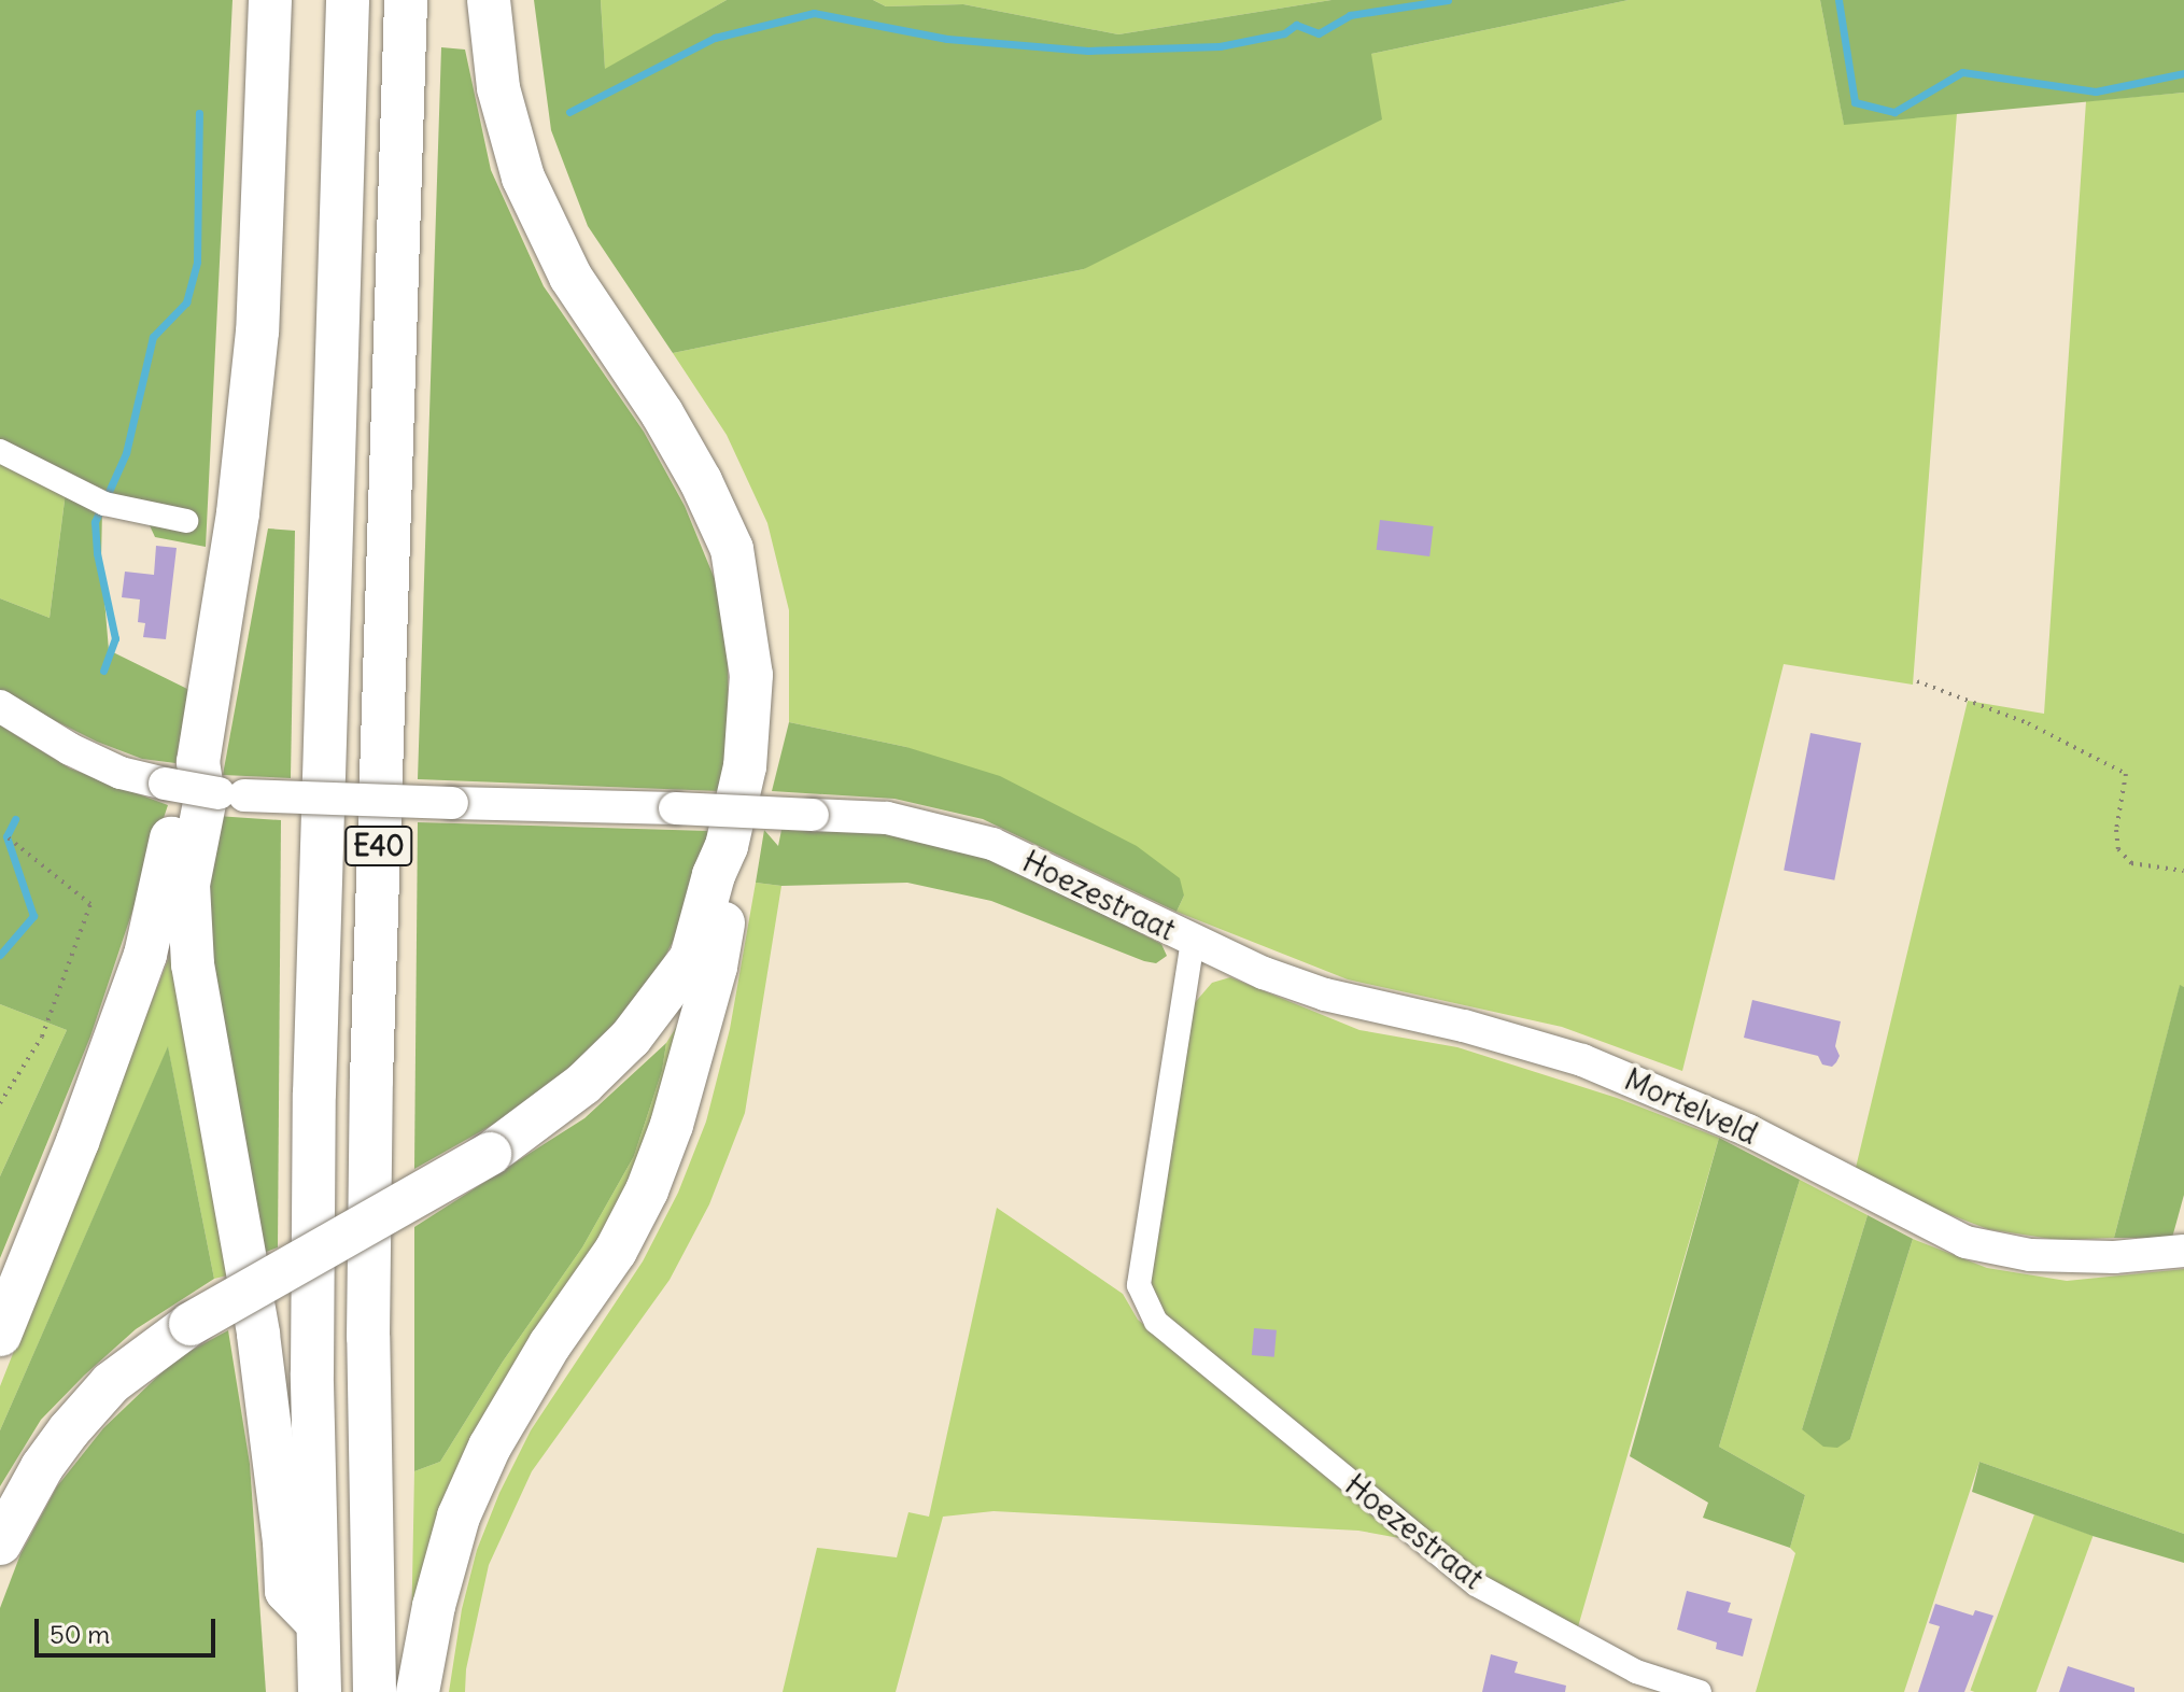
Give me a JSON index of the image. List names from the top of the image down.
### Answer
{
  "streets": {
    "highway": ["E40"],
    "street": ["Hoezestraat", "Mortelveld"]
  },
  "crossings": [
    ["Hoezestraat", "Mortelveld"]
  ],
  "scale_bar": "50 m"
}
